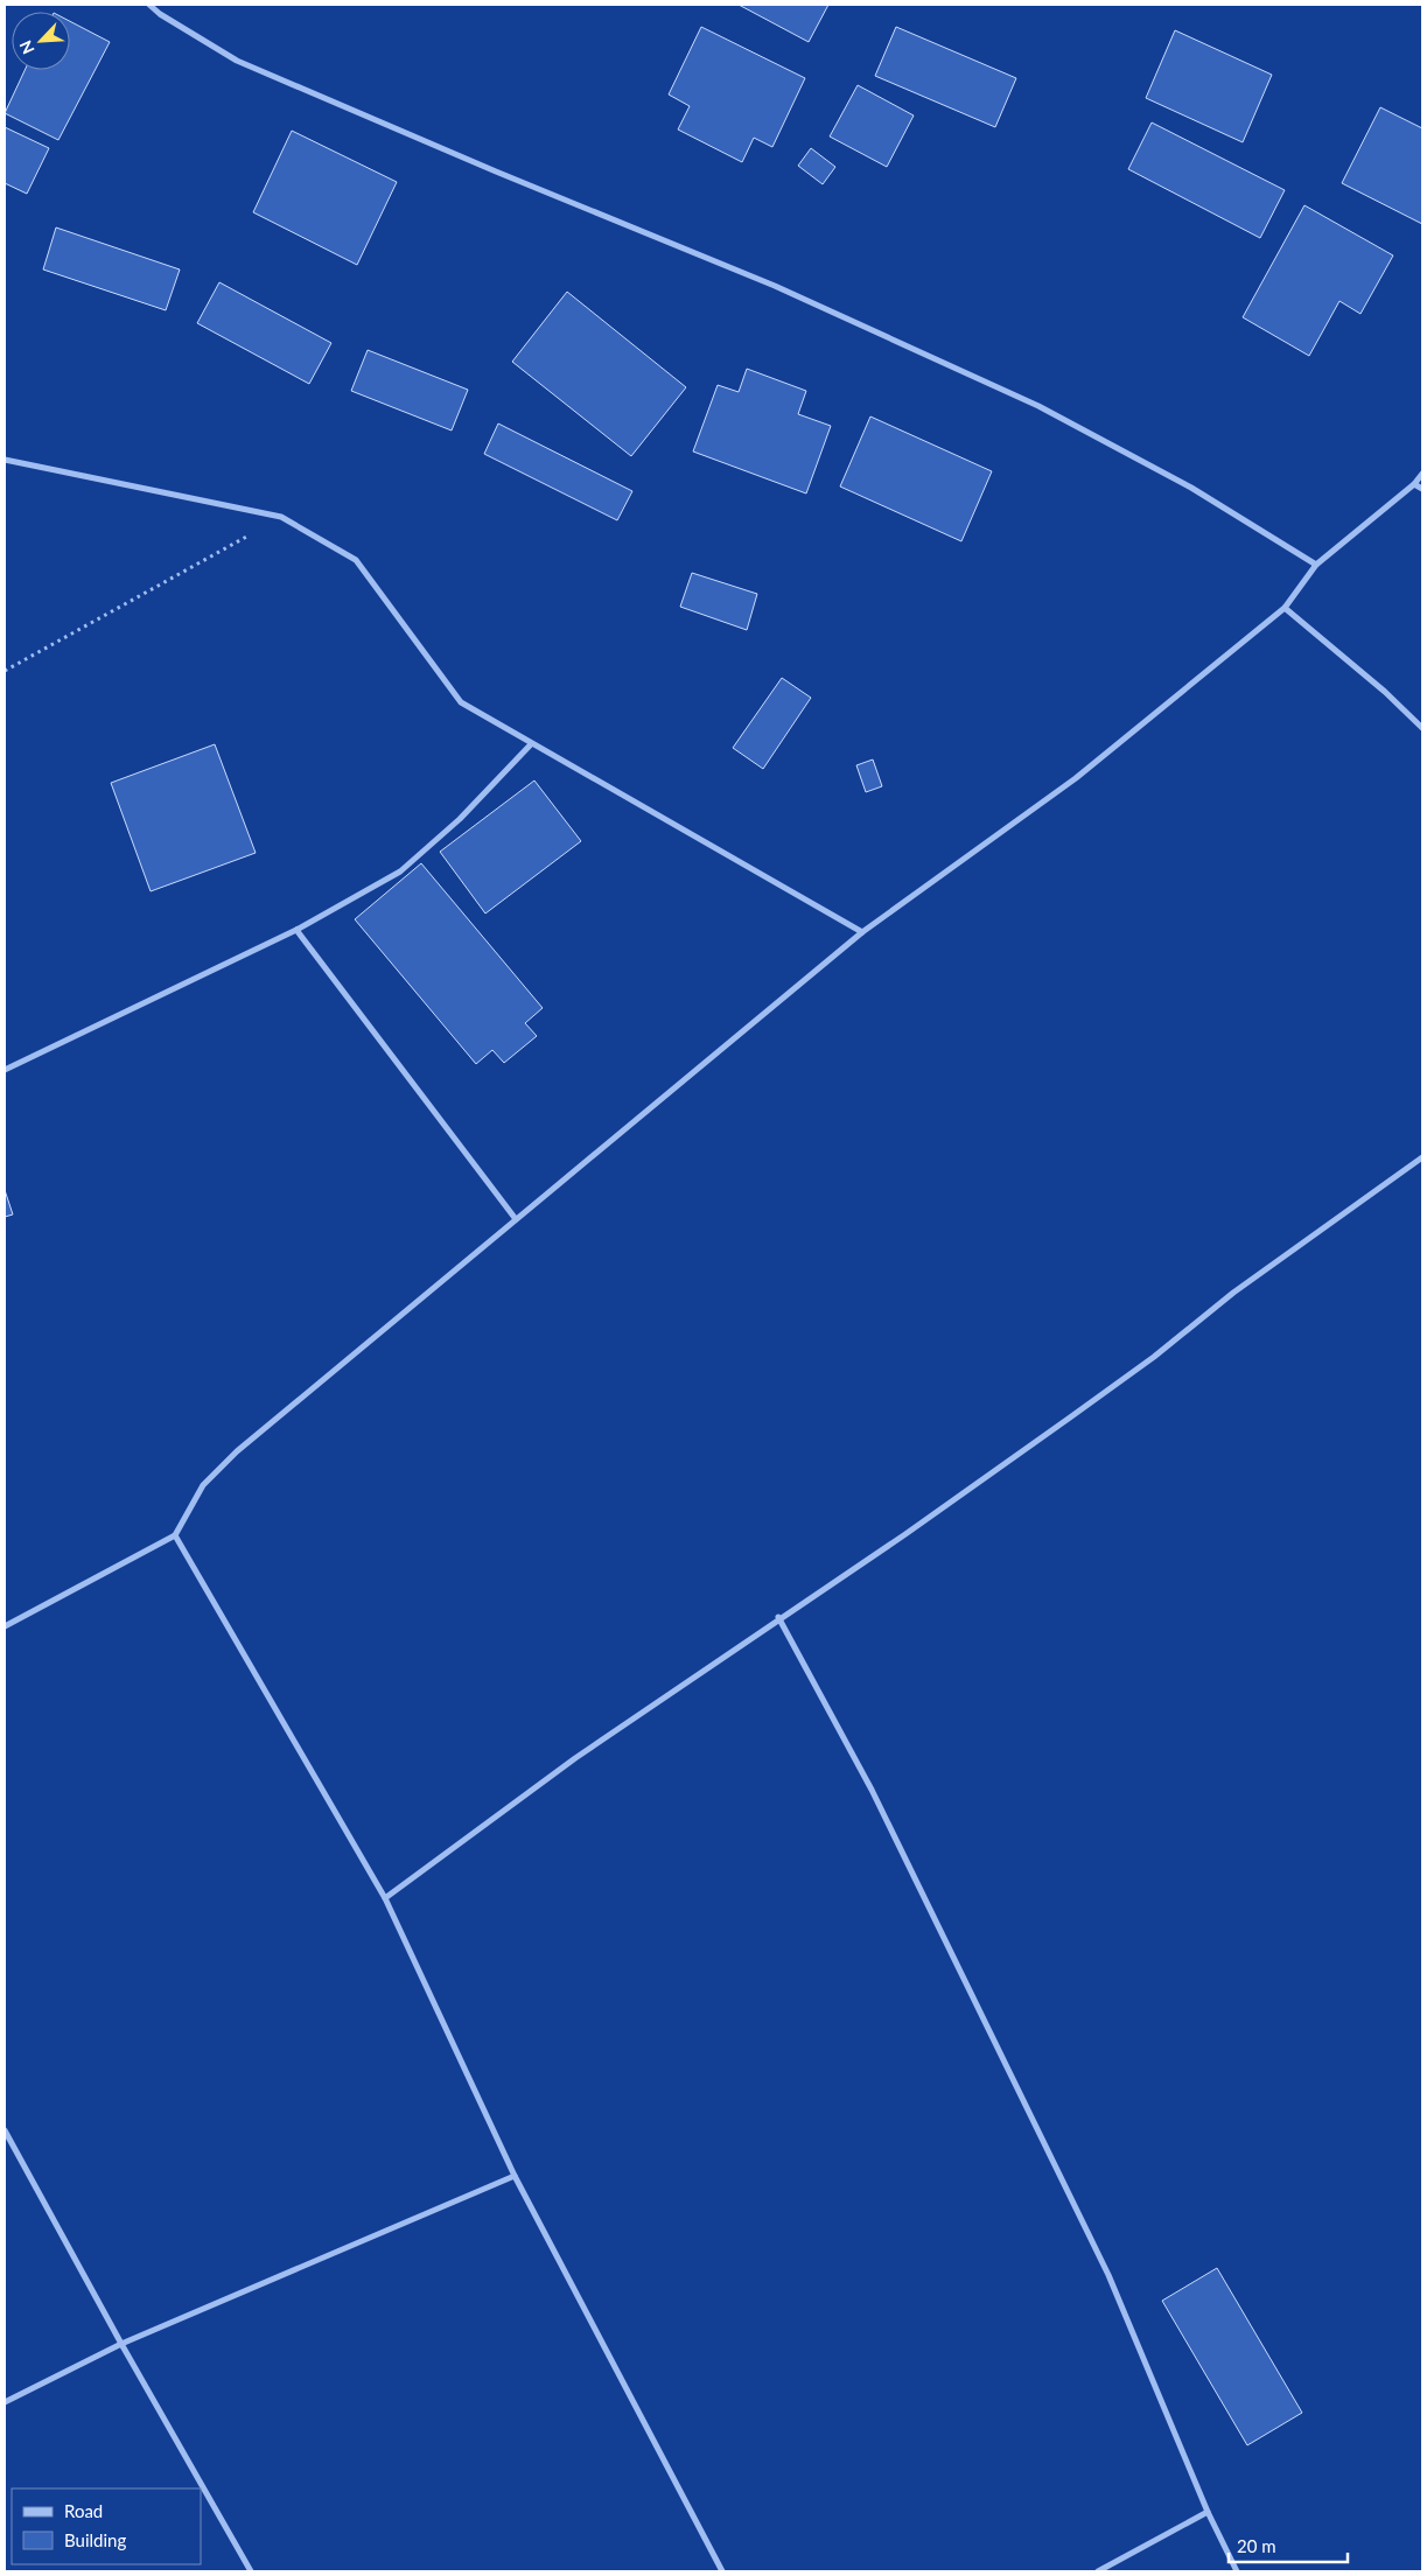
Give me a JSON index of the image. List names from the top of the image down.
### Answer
{
  "legend": ["Road", "Building"],
  "scale_bar": "20 m",
  "north": "bottom left"
}
